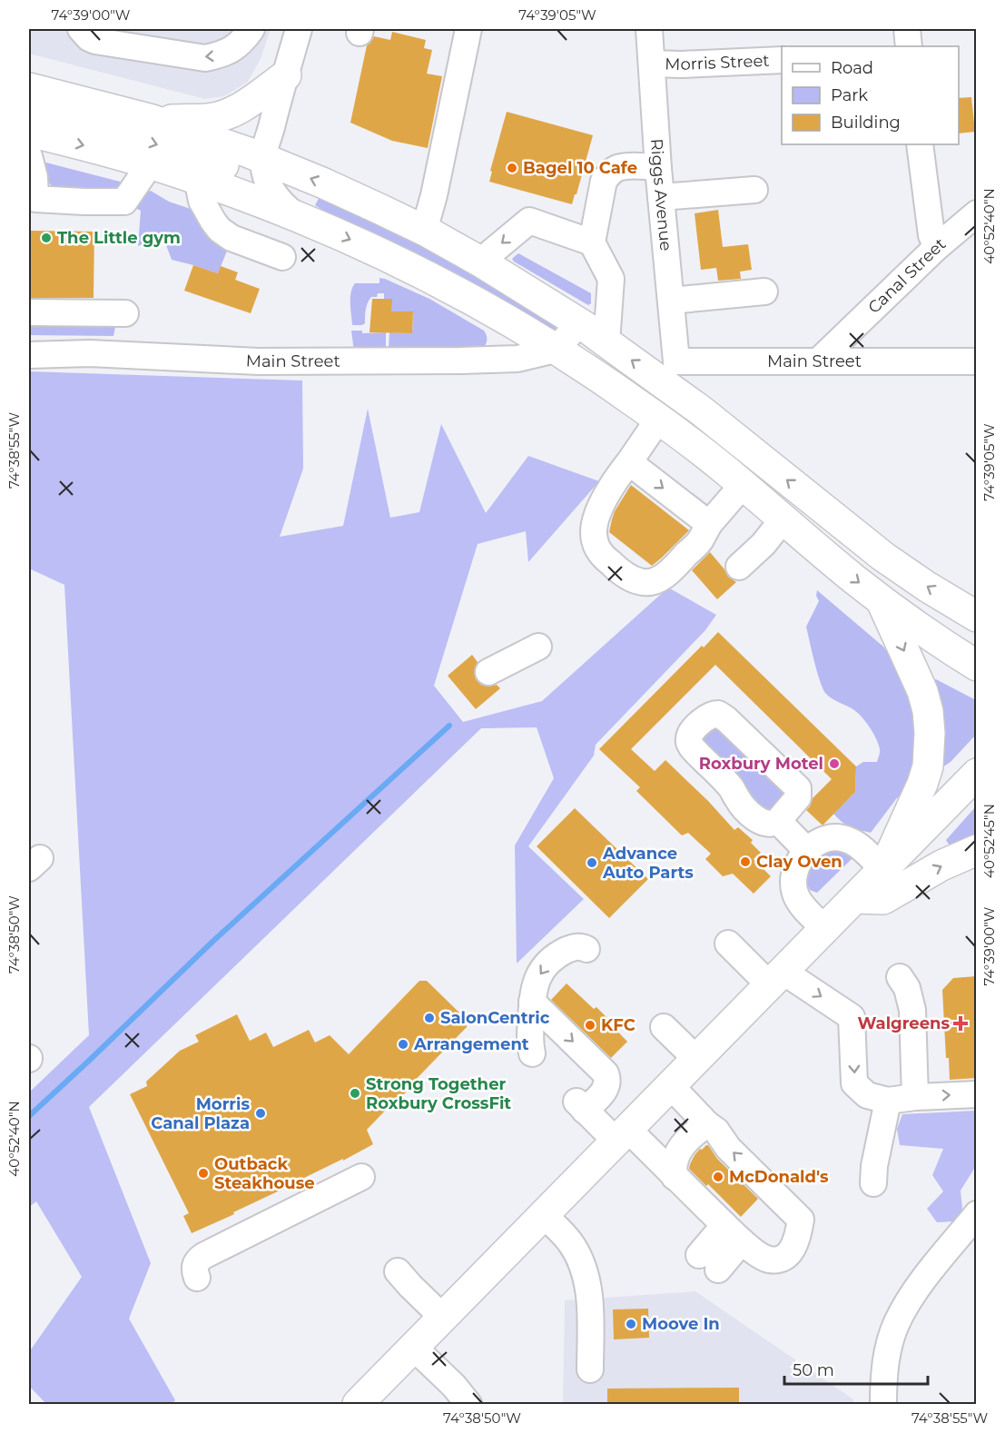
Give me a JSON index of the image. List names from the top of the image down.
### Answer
{
  "streets": {
    "street": [
      "Morris Street",
      "Riggs Avenue",
      "Canal Street",
      "Main Street"
    ]
  },
  "crossings": [
    ["Morris Street", "Riggs Avenue"],
    ["Riggs Avenue", "Main Street"],
    ["Canal Street", "Main Street"]
  ],
  "places": {
    "other": [
      "Bagel 10 Cafe",
      "The Little gym",
      "Roxbury Motel",
      "Clay Oven",
      "Advance Auto Parts",
      "SalonCentric",
      "KFC",
      "Arrangement",
      "Strong Together Roxbury CrossFit",
      "Morris Canal Plaza",
      "Outback Steakhouse",
      "McDonald's",
      "Moove In"
    ],
    "health": ["Walgreens"]
  },
  "legend": ["Road", "Park", "Building"],
  "scale_bar": "50 m",
  "coordinates": [
    "74°39'00\"W",
    "74°39'05\"W",
    "40°52'40\"N",
    "74°38'55\"W",
    "40°52'45\"N",
    "74°38'50\"W"
  ]
}
